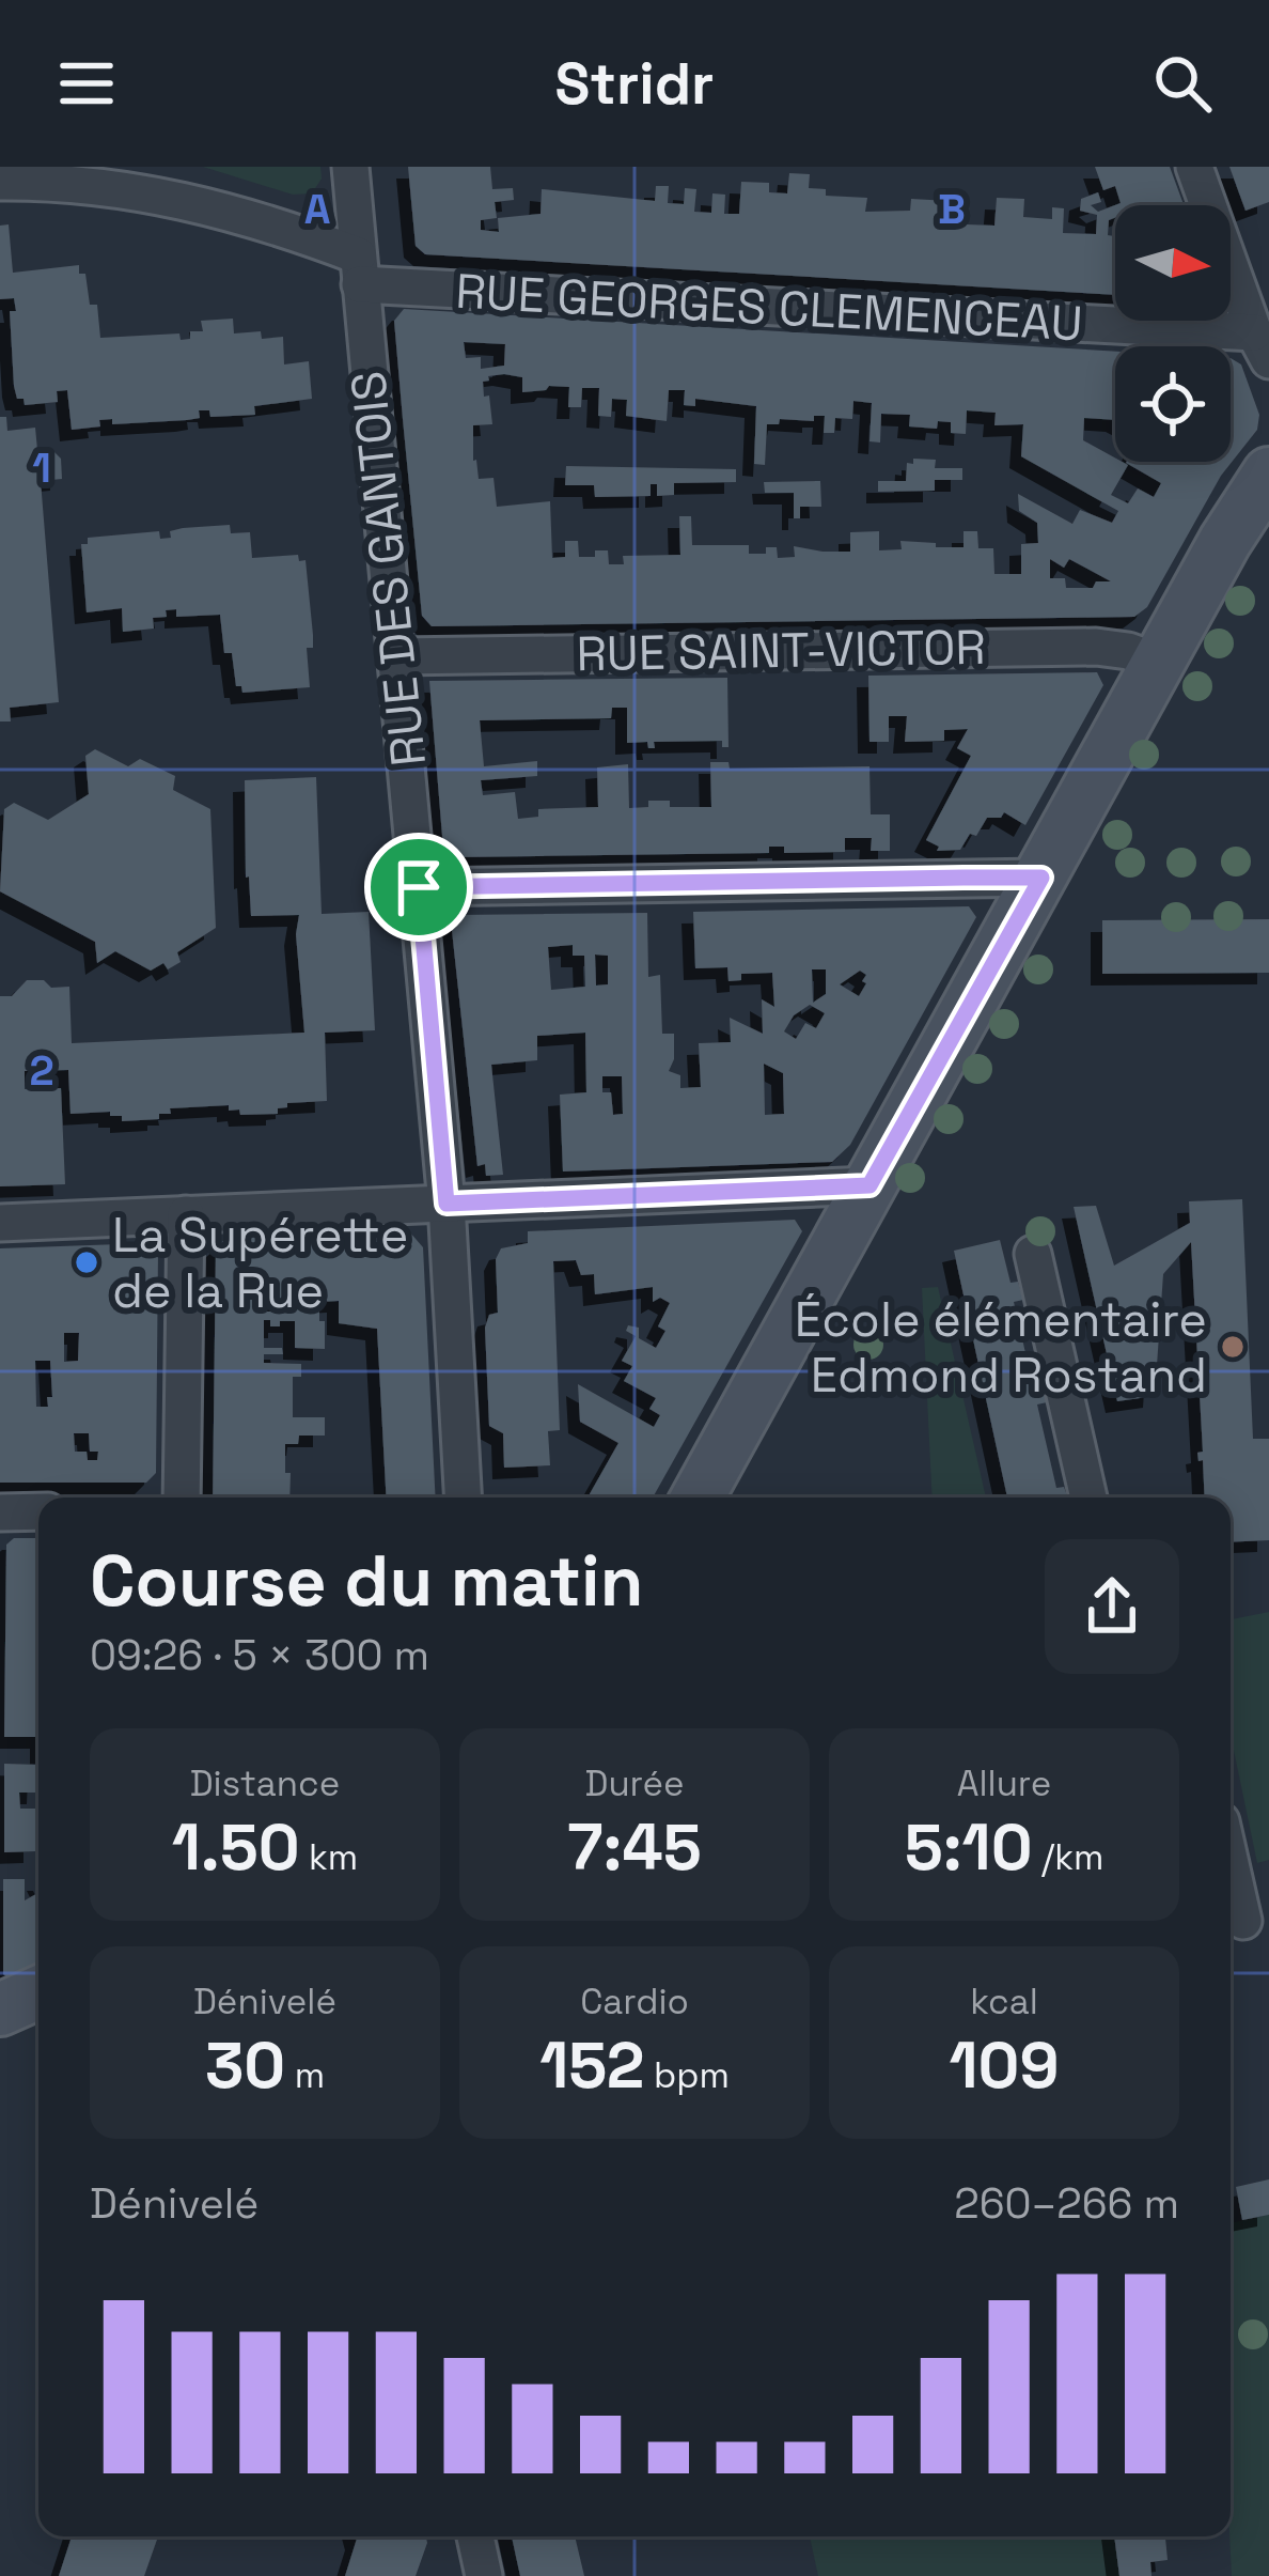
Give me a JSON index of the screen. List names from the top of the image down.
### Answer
{
  "streets": {
    "street": ["RUE GEORGES CLEMENCEAU", "RUE DES GANTOIS", "RUE SAINT-VICTOR"]
  },
  "crossings": [
    ["RUE GEORGES CLEMENCEAU", "RUE DES GANTOIS"],
    ["RUE DES GANTOIS", "RUE SAINT-VICTOR"]
  ],
  "places": ["La Supérette de la Rue", "École élémentaire Edmond Rostand"],
  "north": "right",
  "page": {
    "header": "Stridr",
    "heading": ["Course du matin", "09:26 · 5 × 300 m"],
    "stats": [
      ["Distance", "1.50 km"],
      ["Durée", "7:45"],
      ["Allure", "5:10 /km"],
      ["Dénivelé", "30 m"],
      ["Cardio", "152 bpm"],
      ["kcal", "109"]
    ],
    "chart": ["Dénivelé", "260–266 m"]
  },
  "grid": {
    "columns": ["A", "B"],
    "rows": ["1", "2"]
  }
}
